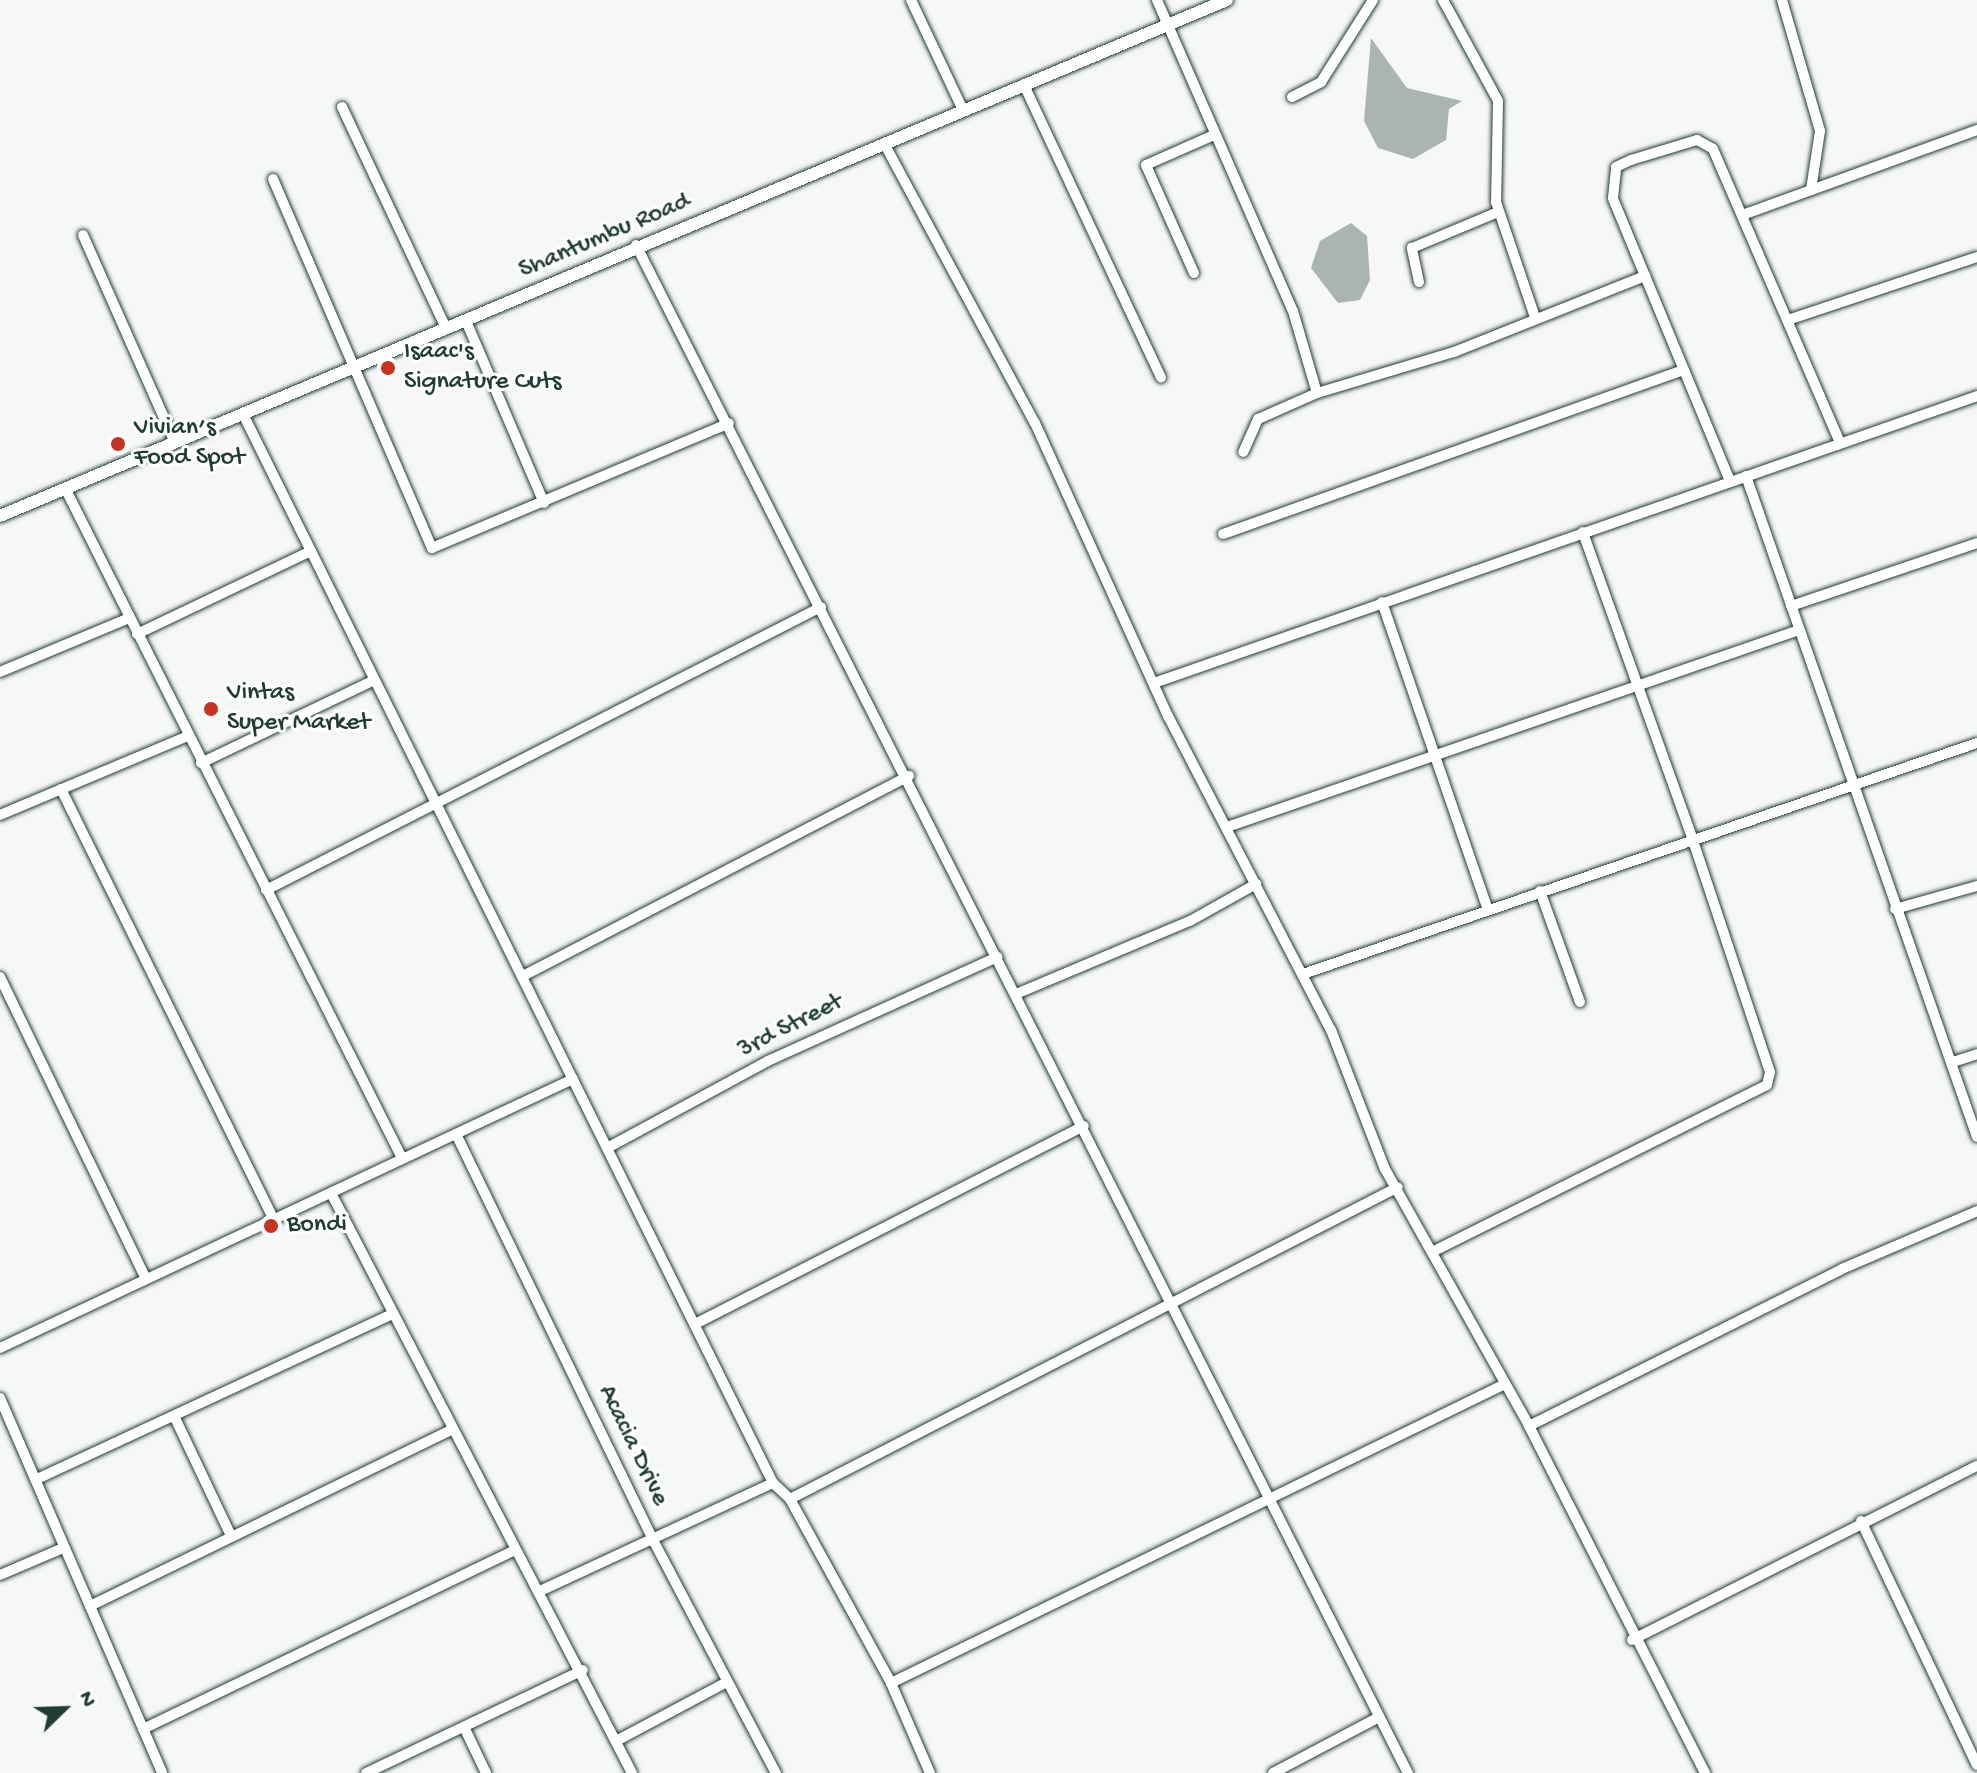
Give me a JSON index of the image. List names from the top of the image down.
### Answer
{
  "streets": {
    "street": ["Shantumbu Road", "3rd Street", "Acacia Drive"]
  },
  "places": [
    "Isaac's Signature Cuts",
    "Vivian’s Food Spot",
    "Vintas Super Market",
    "Bondi"
  ],
  "north": "top right"
}
